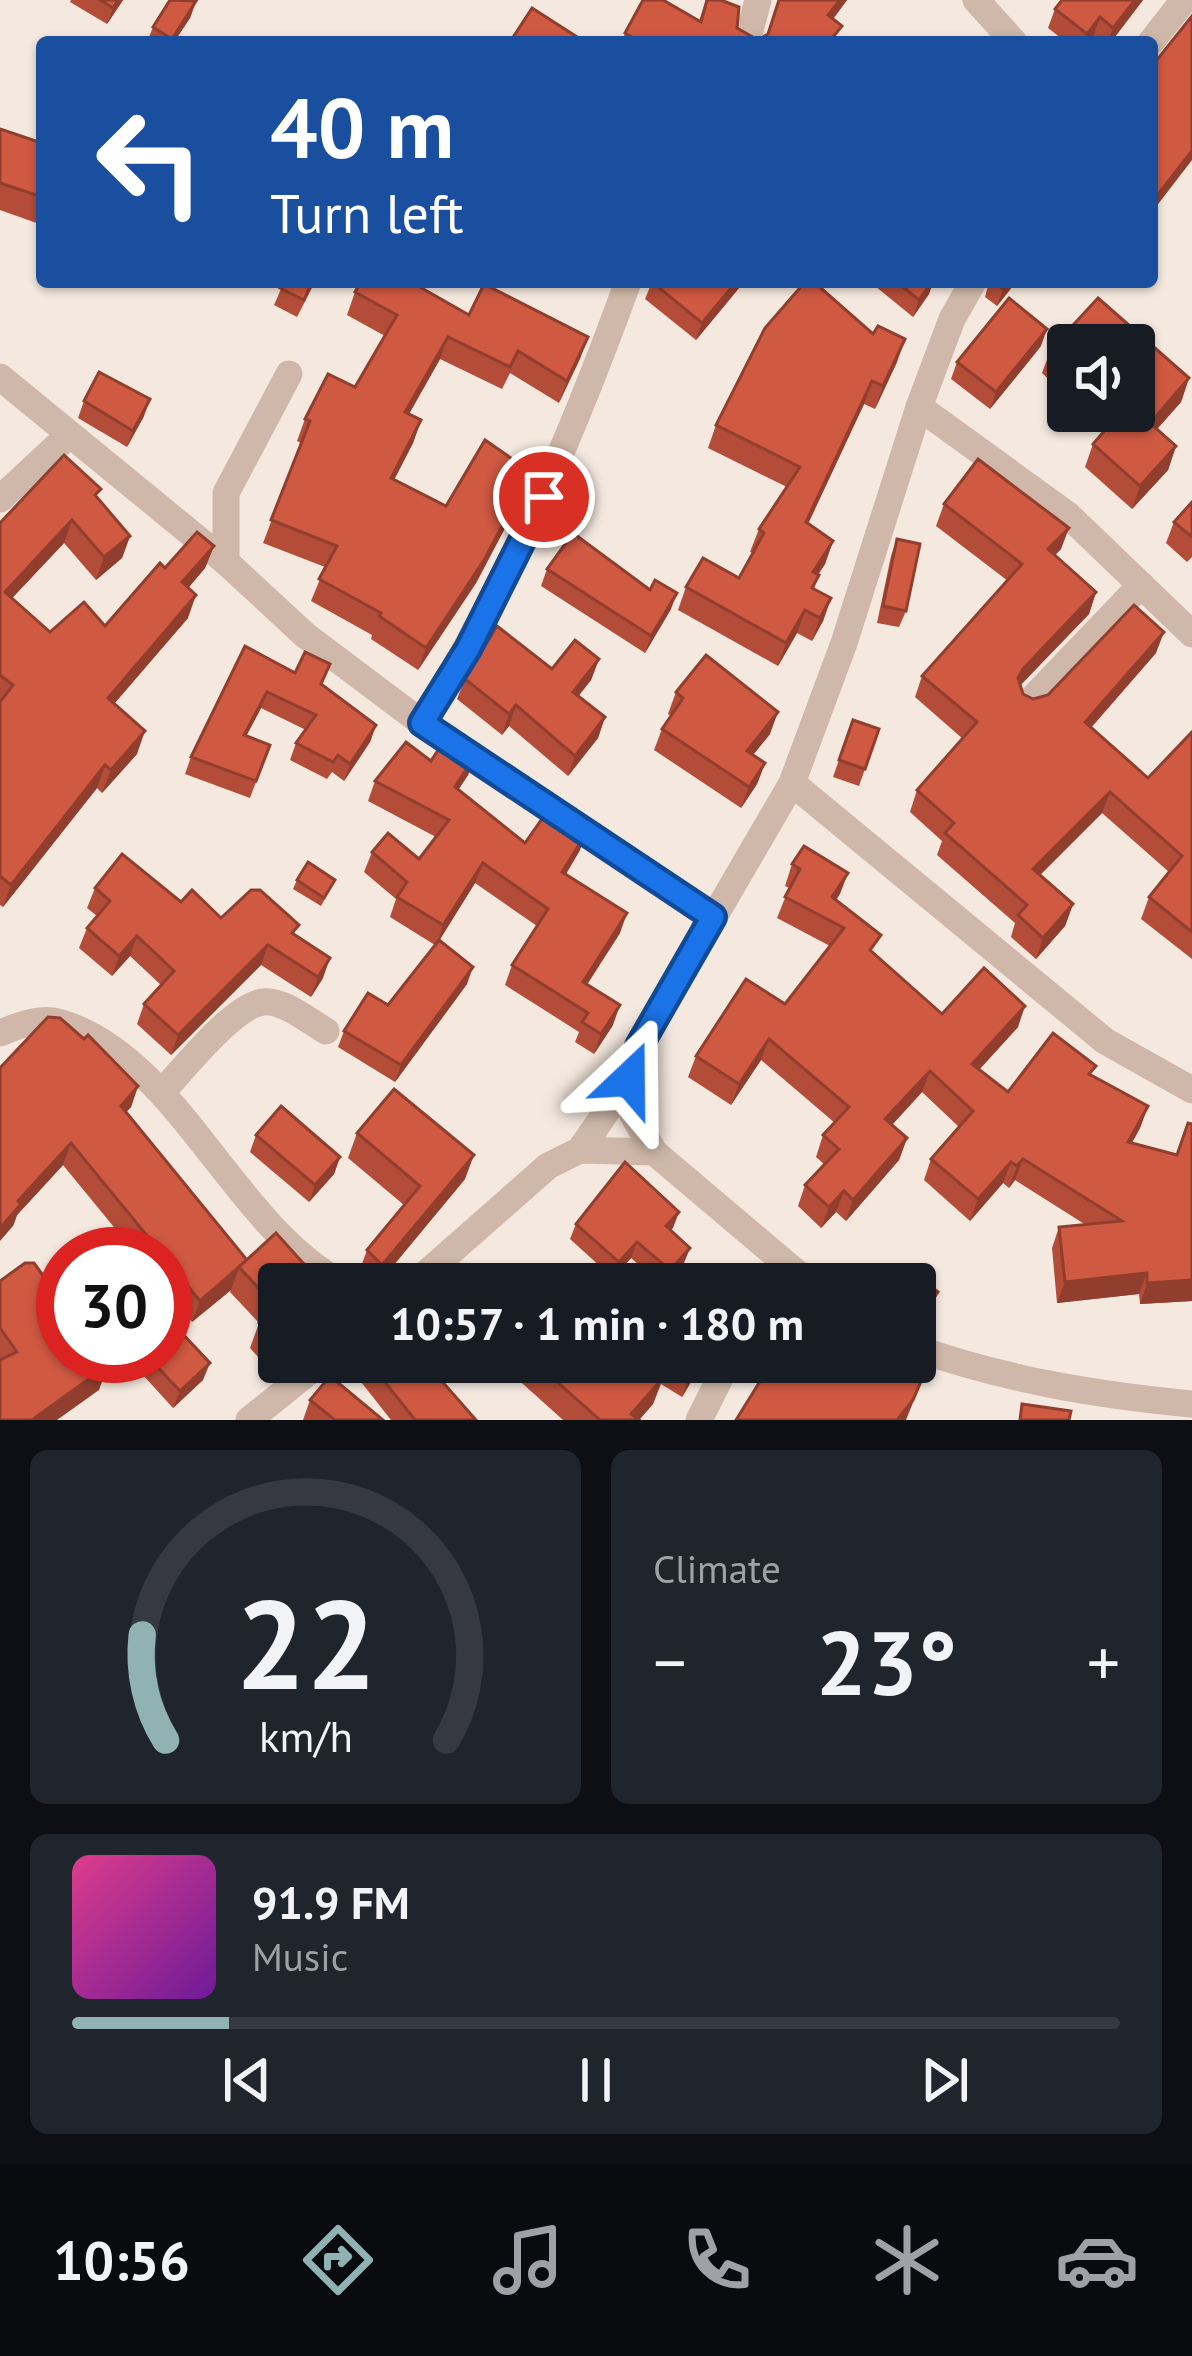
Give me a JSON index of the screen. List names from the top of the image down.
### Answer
{
  "page": {
    "turn": ["40 m", "Turn left"],
    "limit": "30",
    "trip": "10:57 · 1 min · 180 m",
    "tile": "Climate",
    "heat": ["−", "23°", "+"],
    "song": ["91.9 FM", "Music"],
    "tabs": "10:56",
    "gauge": ["22", "km/h"]
  }
}
